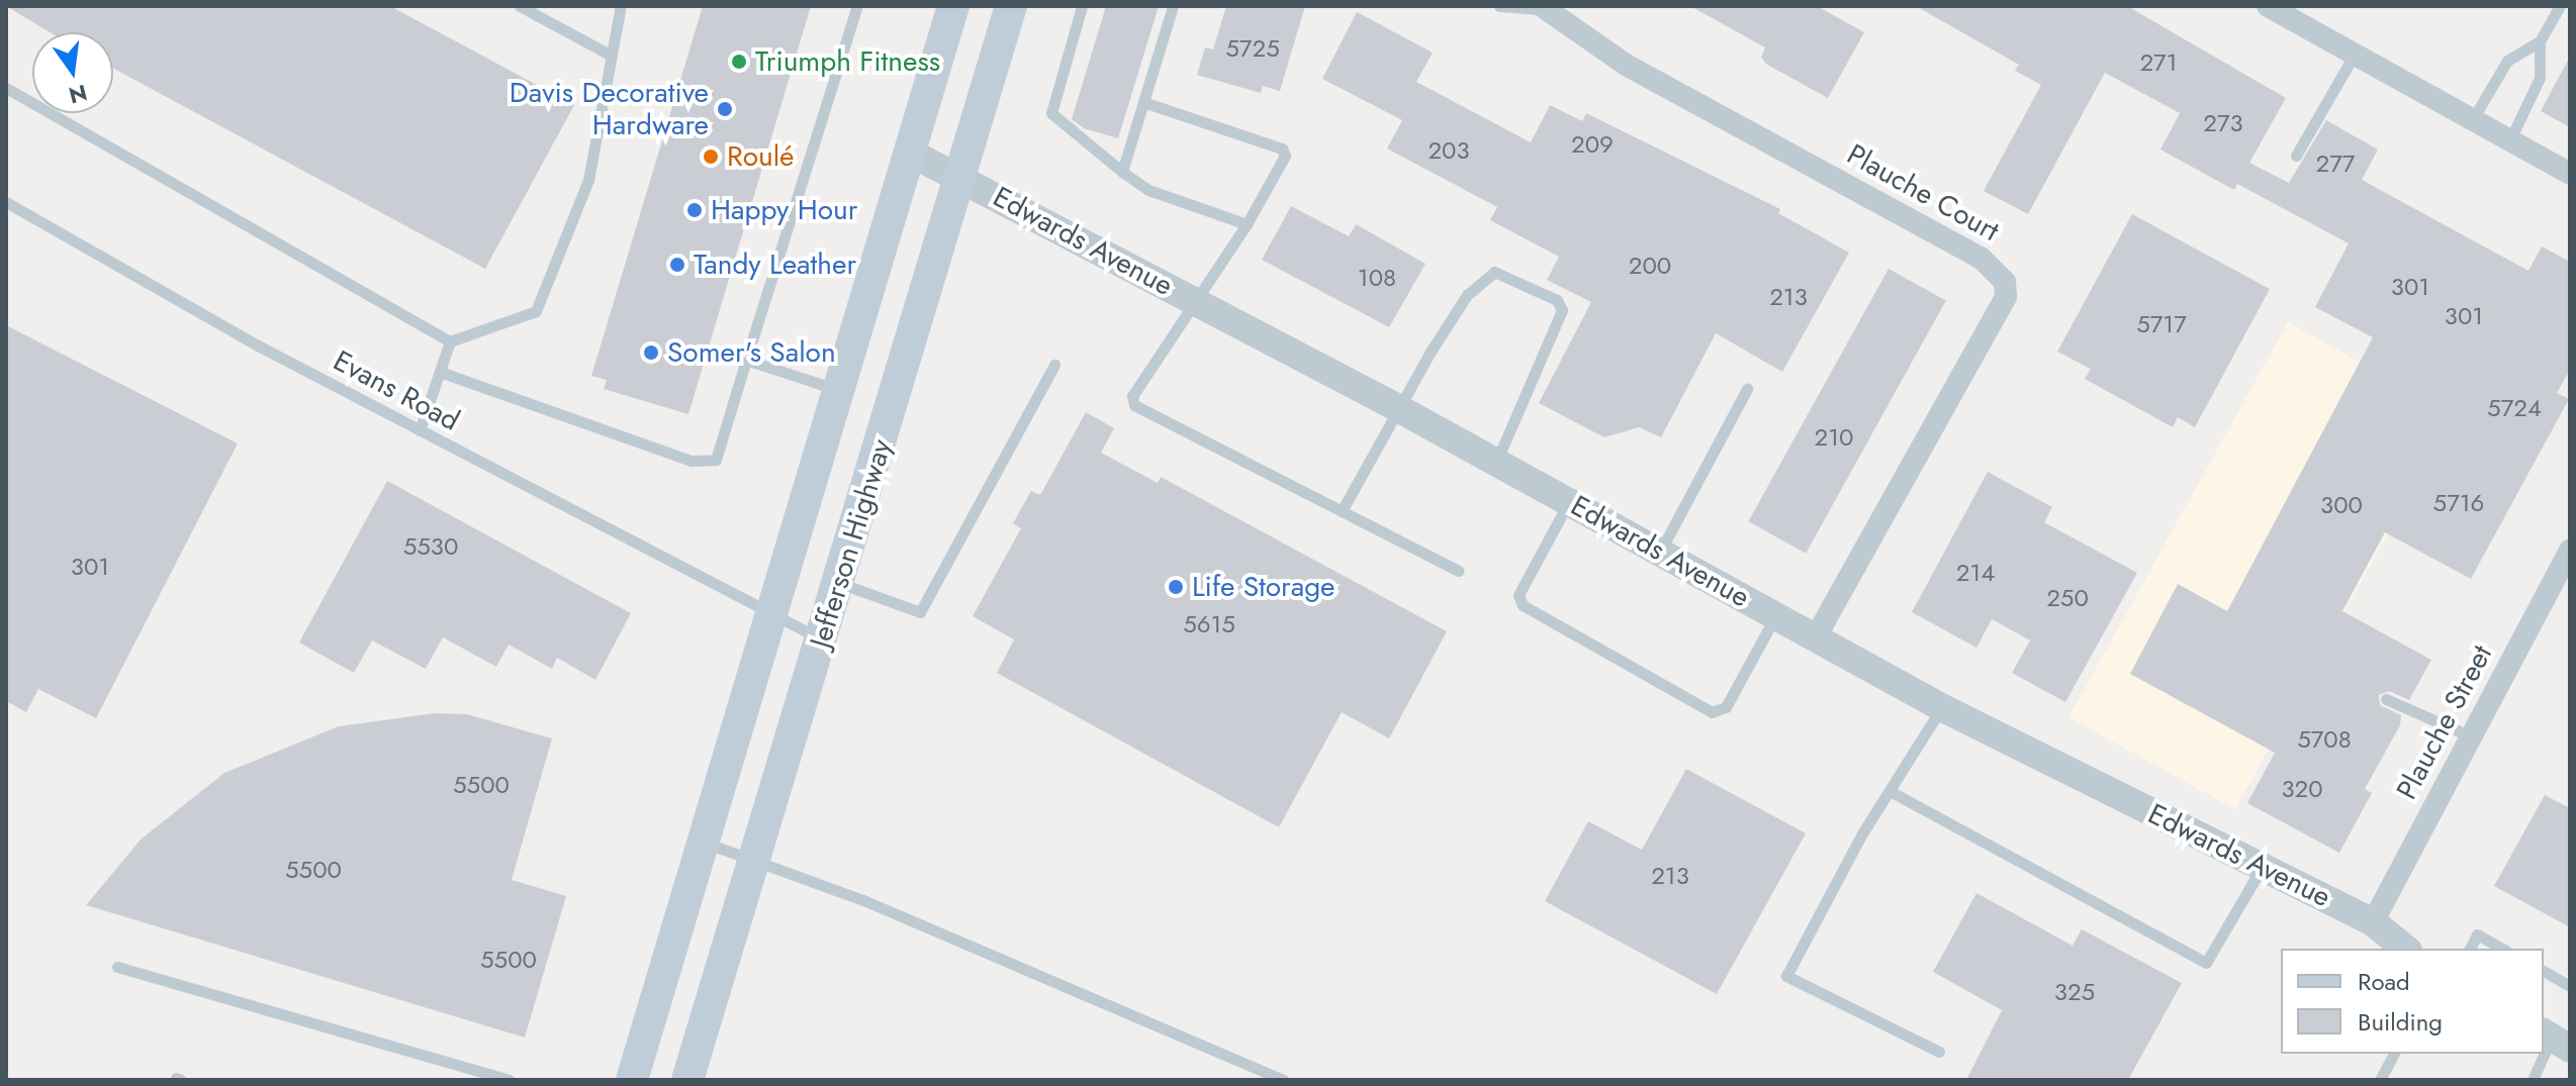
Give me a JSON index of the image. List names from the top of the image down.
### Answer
{
  "streets": {
    "main road": ["Jefferson Highway"],
    "street": ["Plauche Court", "Edwards Avenue", "Plauche Street"],
    "lane": ["Evans Road"]
  },
  "crossings": [
    ["Plauche Court", "Edwards Avenue"],
    ["Edwards Avenue", "Jefferson Highway"],
    ["Edwards Avenue", "Plauche Street"],
    ["Evans Road", "Jefferson Highway"]
  ],
  "places": [
    "Triumph Fitness",
    "Davis Decorative Hardware",
    "Roulé",
    "Happy Hour",
    "Tandy Leather",
    "Somer's Salon",
    "Life Storage"
  ],
  "house_numbers": [
    "5725",
    "271",
    "273",
    "209",
    "203",
    "277",
    "200",
    "108",
    "301",
    "213",
    "301",
    "5717",
    "5724",
    "210",
    "5716",
    "300",
    "5530",
    "301",
    "214",
    "250",
    "5615",
    "5708",
    "5500",
    "320",
    "5500",
    "213",
    "5500",
    "325"
  ],
  "legend": ["Road", "Building"],
  "north": "bottom"
}
